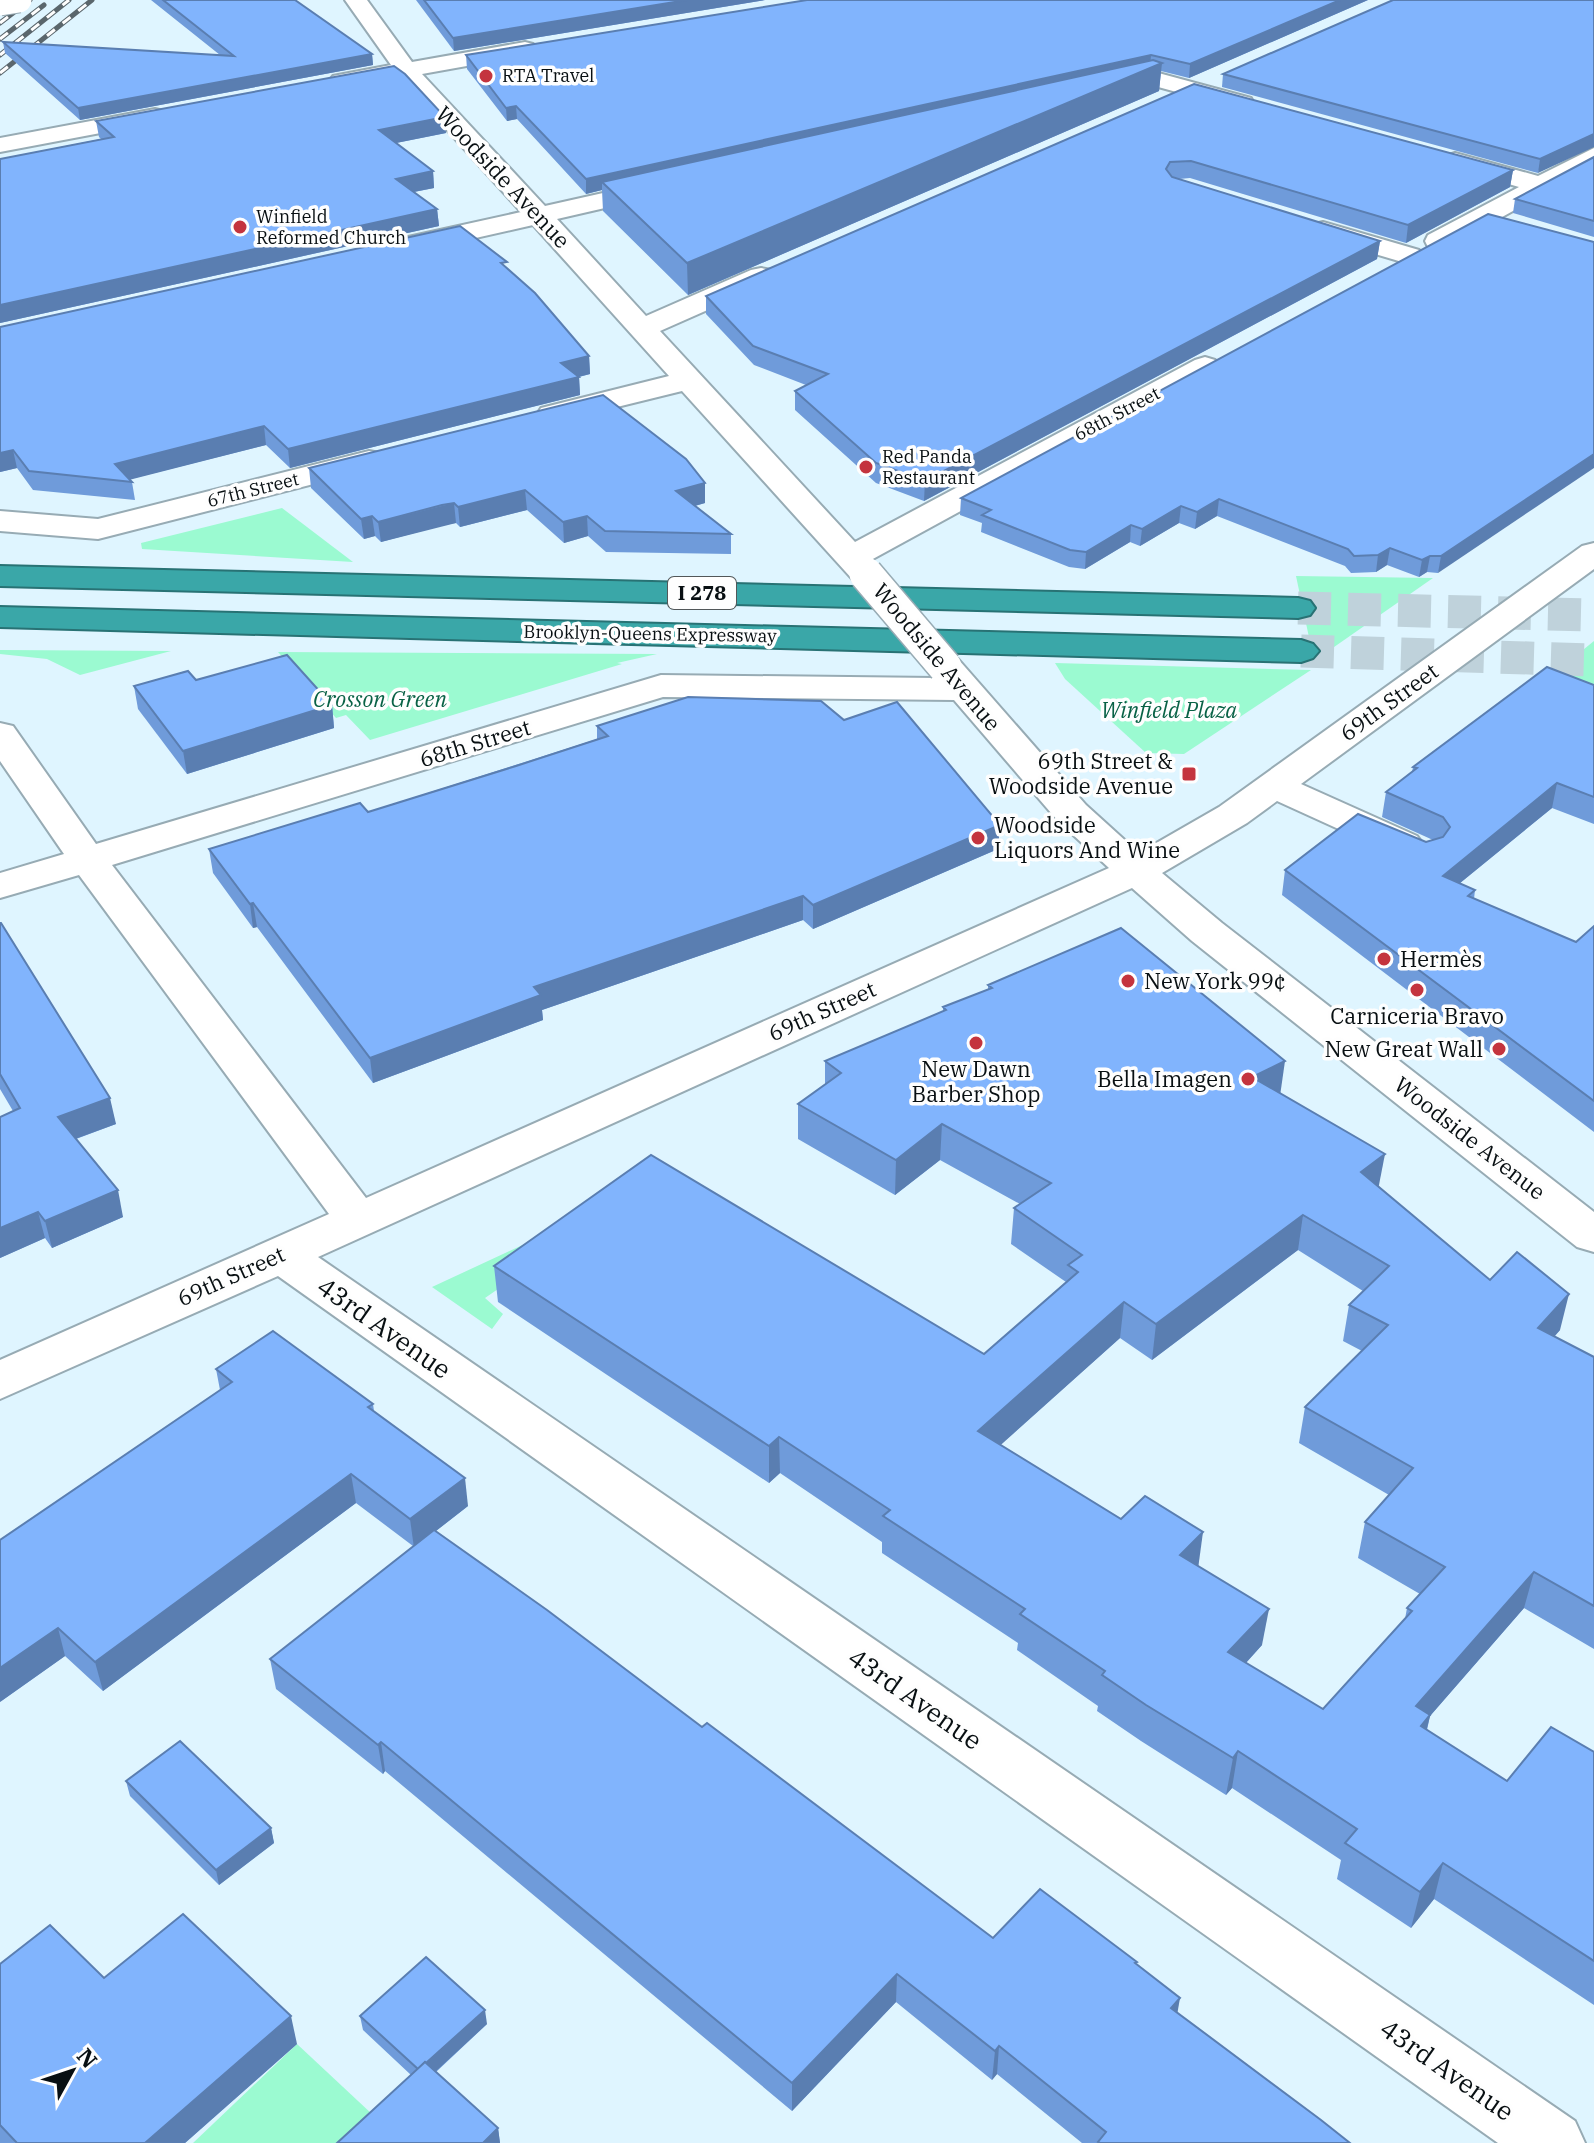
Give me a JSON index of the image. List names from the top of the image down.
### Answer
{
  "streets": {
    "highway": ["I 278", "Brooklyn-Queens Expressway"],
    "street": [
      "Woodside Avenue",
      "68th Street",
      "67th Street",
      "69th Street",
      "43rd Avenue"
    ]
  },
  "crossings": [
    ["Woodside Avenue", "68th Street"],
    ["Woodside Avenue", "69th Street"],
    ["69th Street", "43rd Avenue"]
  ],
  "parks": ["Crosson Green", "Winfield Plaza"],
  "places": {
    "other": [
      "RTA Travel",
      "Winfield Reformed Church",
      "Red Panda Restaurant",
      "Woodside Liquors And Wine",
      "Hermès",
      "New York 99¢",
      "Carniceria Bravo",
      "New Dawn Barber Shop",
      "New Great Wall",
      "Bella Imagen"
    ],
    "transit": ["69th Street & Woodside Avenue"]
  },
  "north": "top right"
}
